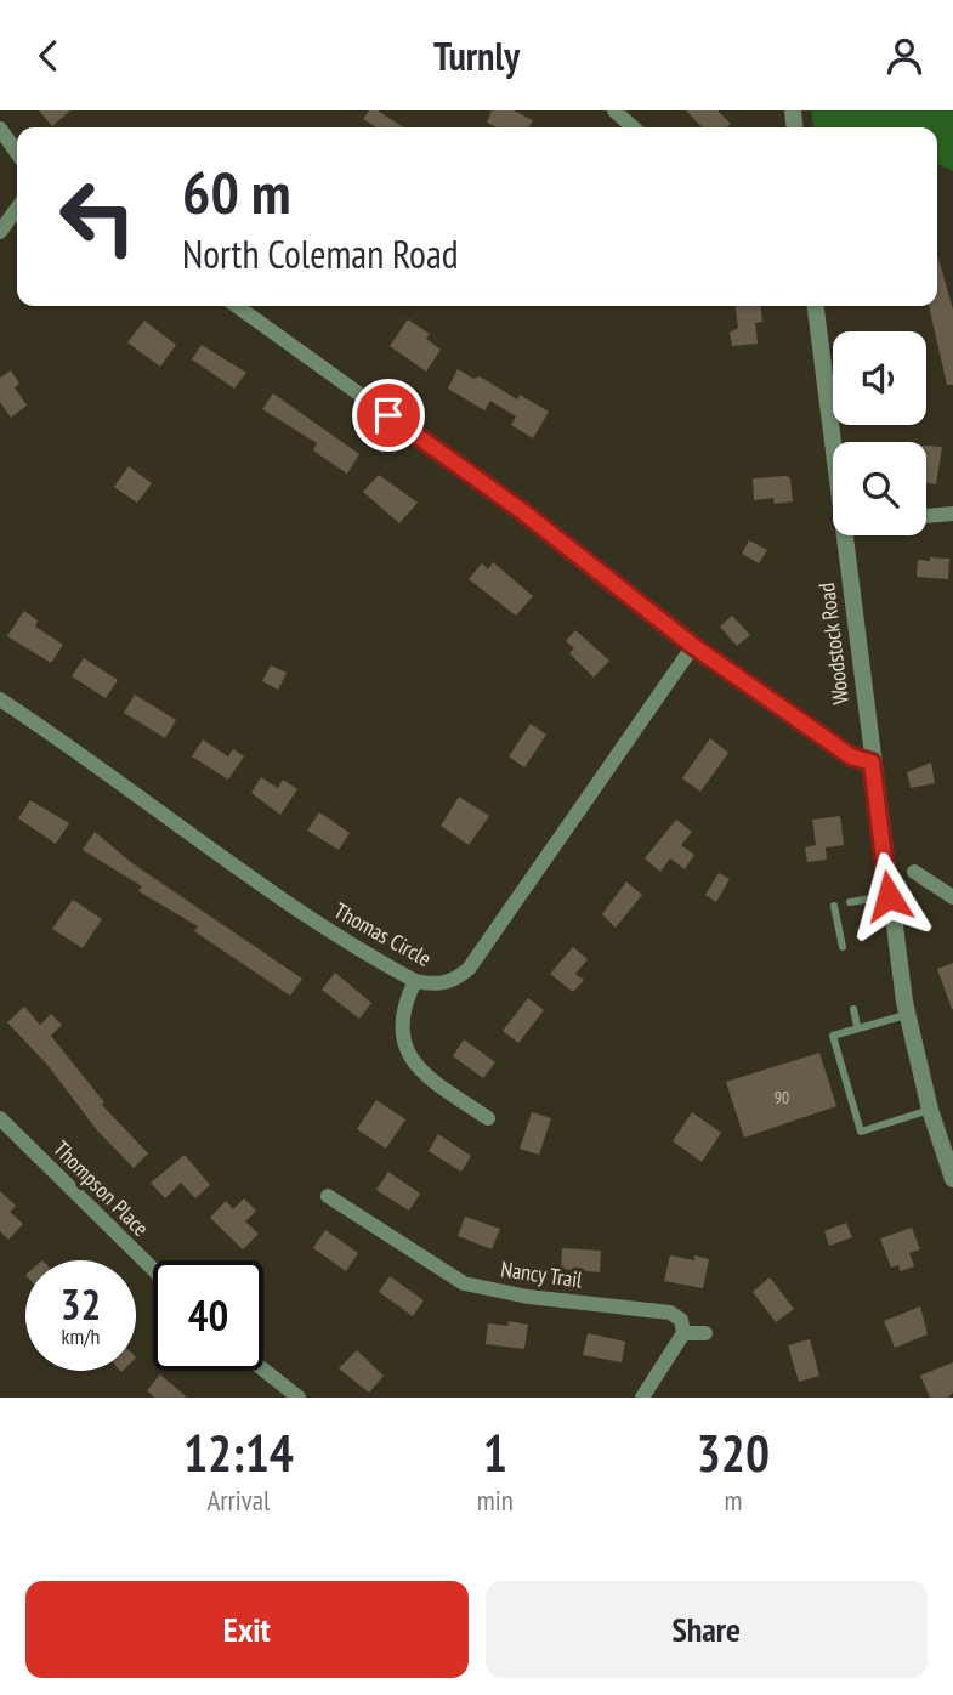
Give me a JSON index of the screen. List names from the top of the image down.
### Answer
{
  "streets": {
    "street": [
      "Woodstock Road",
      "Thomas Circle",
      "Thompson Place",
      "Nancy Trail"
    ]
  },
  "house_numbers": ["90"],
  "page": {
    "header": "Turnly",
    "turn": ["60 m", "North Coleman Road"],
    "speed": "32 km/h",
    "limit": "40",
    "eta": [
      "12:14",
      "Arrival",
      "1",
      "min",
      "320",
      "m"
    ],
    "buttons": ["Exit", "Share"]
  }
}
